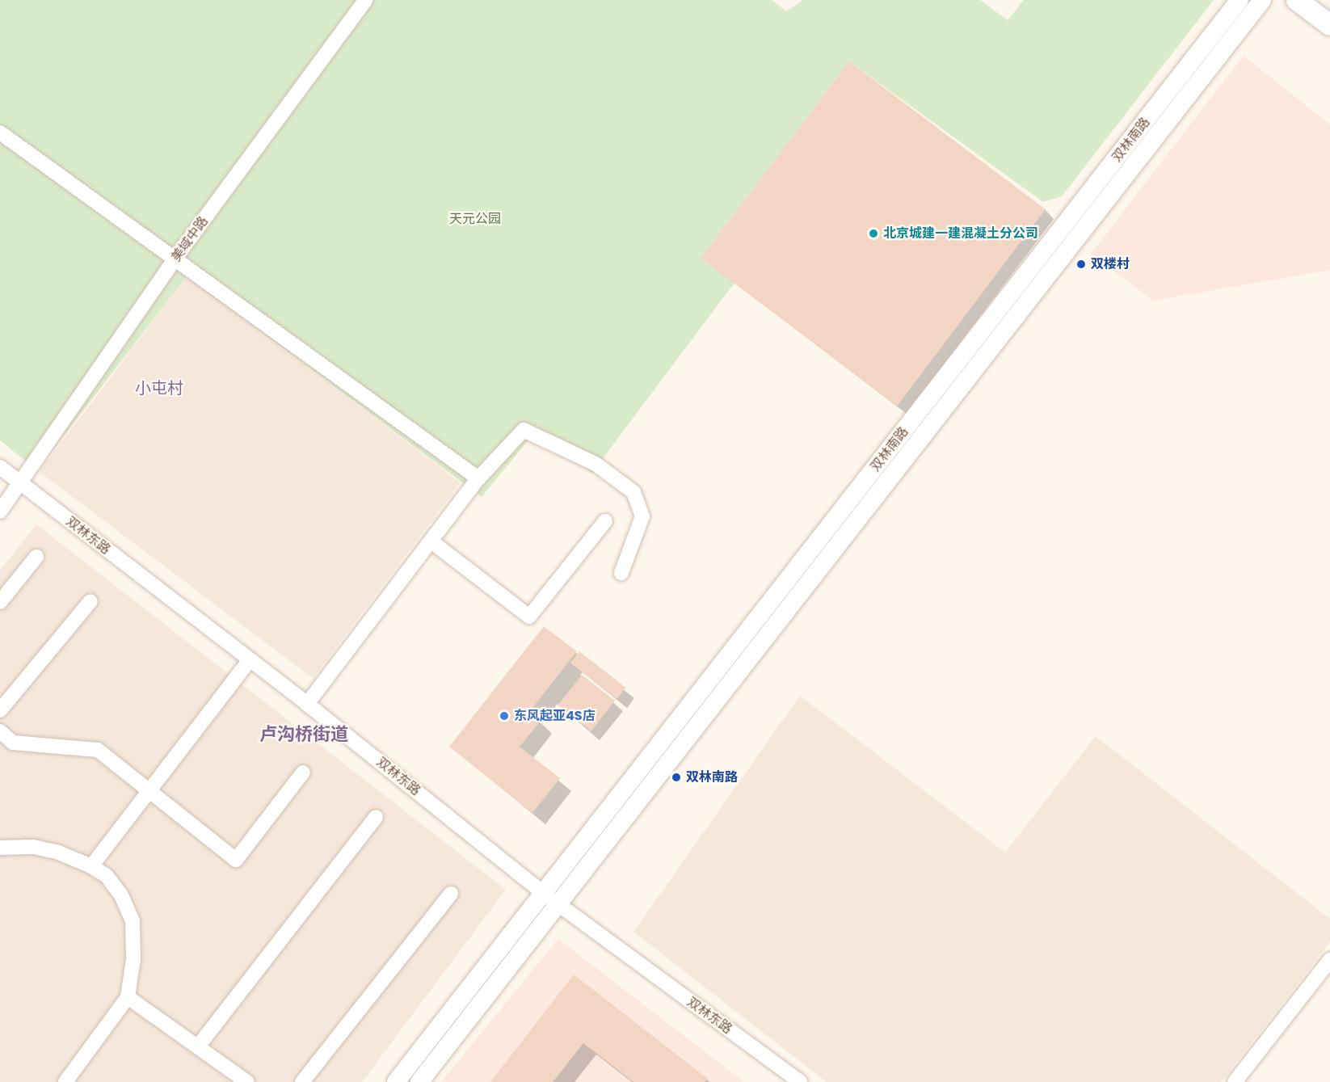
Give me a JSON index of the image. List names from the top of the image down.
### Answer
{
  "streets": {
    "street": ["双林南路", "美域中路", "双林东路"]
  },
  "crossings": [
    ["双林南路", "双林东路"],
    ["美域中路", "双林东路"]
  ],
  "districts": ["小屯村", "卢沟桥街道"],
  "parks": ["天元公园"],
  "places": [
    "北京城建一建混凝土分公司",
    "双楼村",
    "东风起亚4S店",
    "双林南路"
  ]
}
